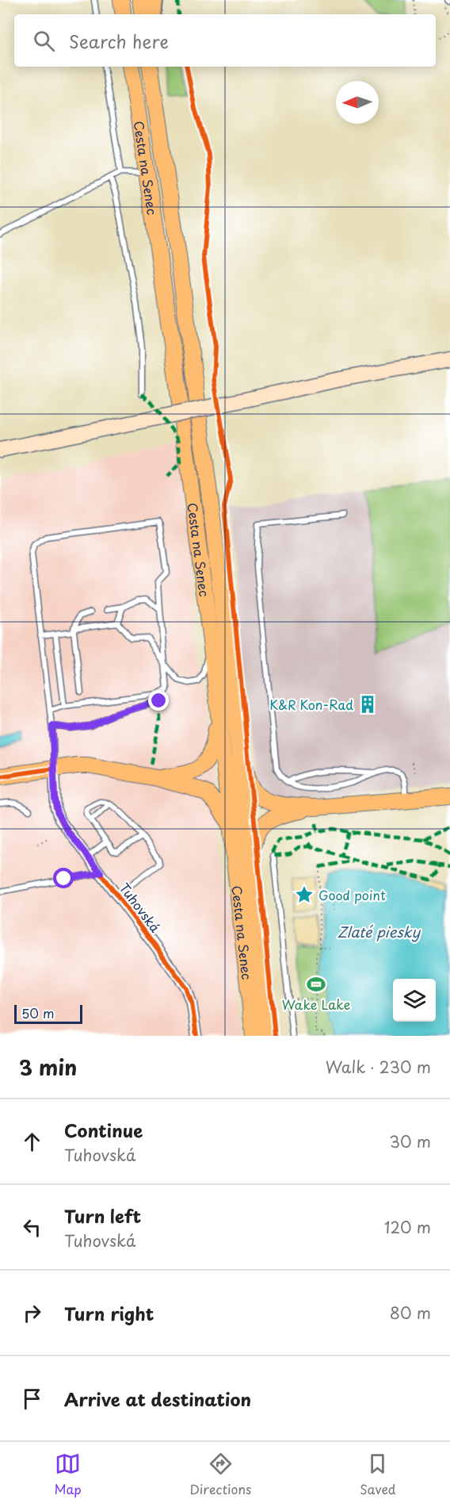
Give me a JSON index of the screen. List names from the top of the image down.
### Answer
{
  "streets": {
    "main road": ["Cesta na Senec"],
    "street": ["Tuhovská"]
  },
  "water": ["Zlaté piesky"],
  "places": {
    "building": ["K&R Kon-Rad"],
    "place": ["Good point"],
    "sports": ["Wake Lake"]
  },
  "scale_bar": "50 m",
  "north": "left",
  "page": {
    "search": "Search here",
    "scale": "50 m",
    "heading": ["3 min", "Walk · 230 m"],
    "list": [
      ["Continue", "Tuhovská", "30 m"],
      ["Turn left", "Tuhovská", "120 m"],
      ["Turn right", "80 m"],
      "Arrive at destination"
    ],
    "nav": ["Map", "Directions", "Saved"]
  }
}
